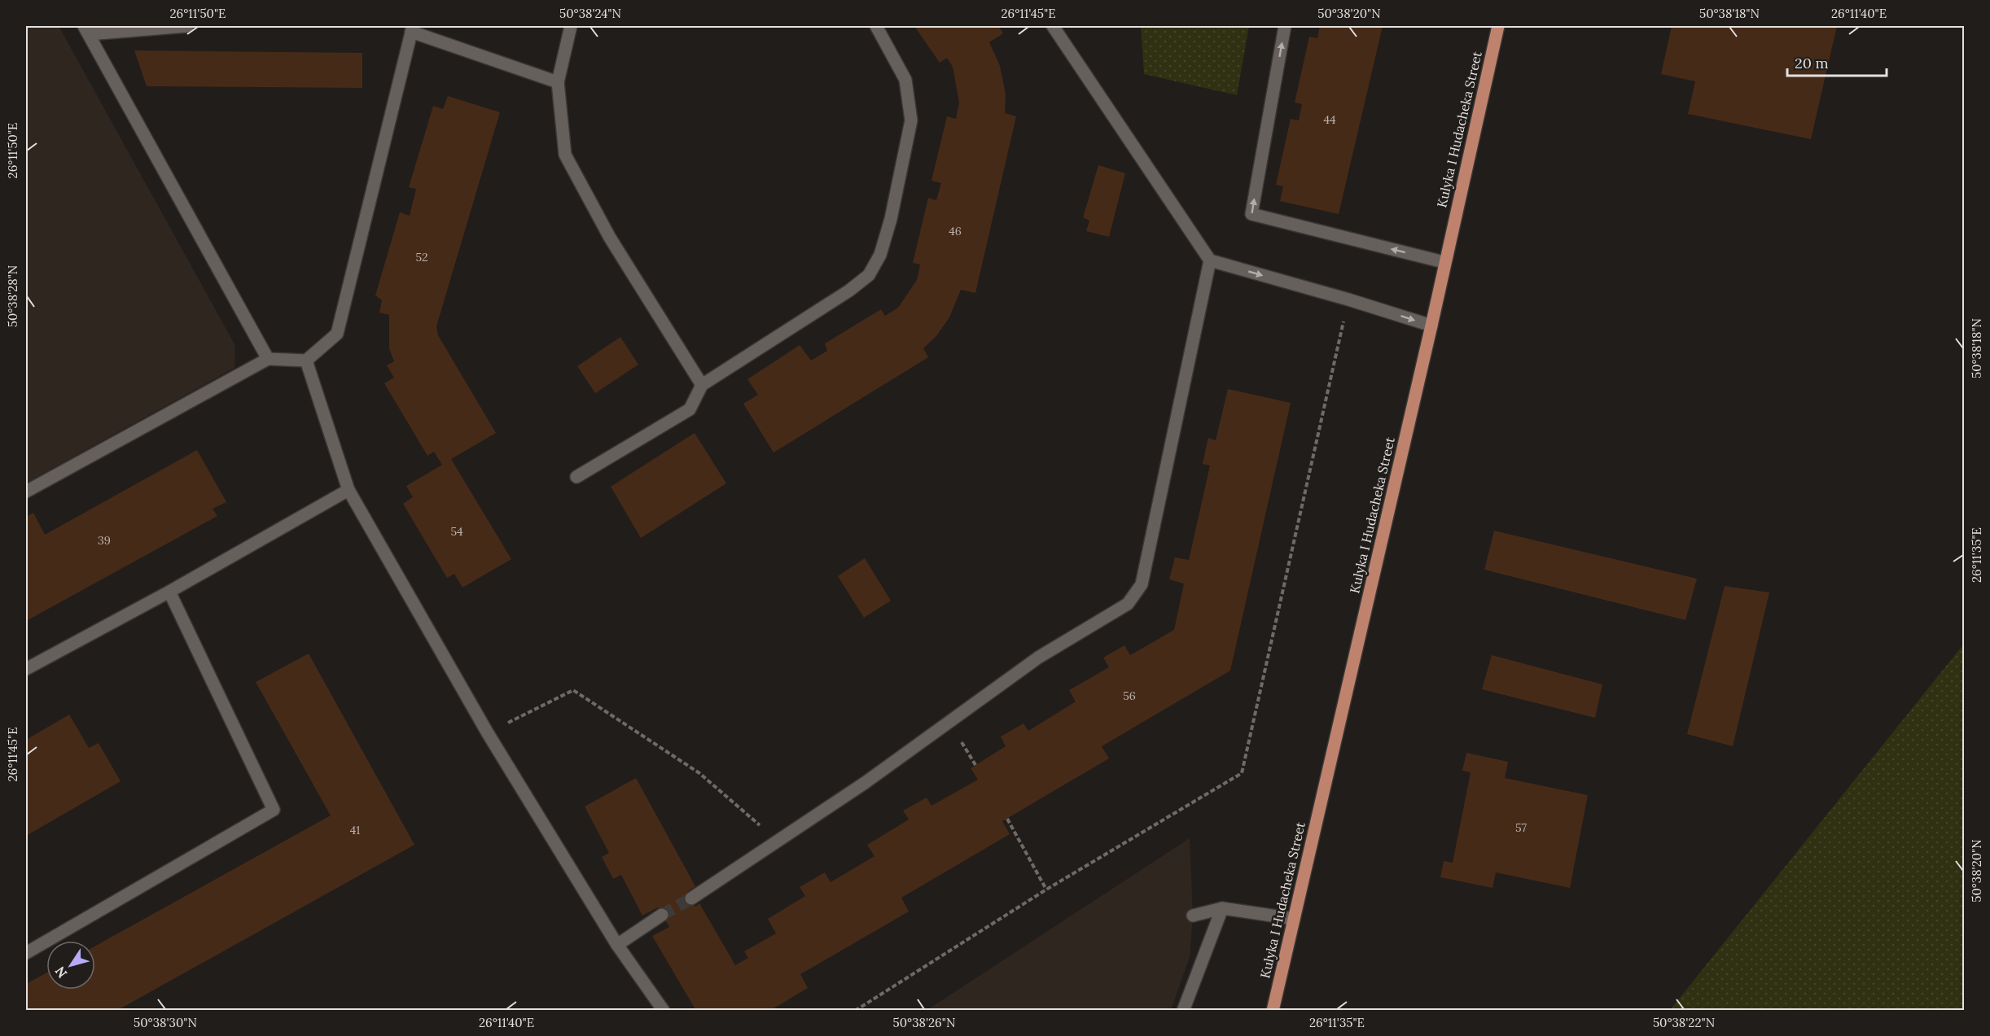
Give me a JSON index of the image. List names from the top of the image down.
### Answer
{
  "streets": {
    "main road": ["Kulyka I Hudacheka Street"]
  },
  "house_numbers": [
    "44",
    "46",
    "52",
    "54",
    "39",
    "56",
    "57",
    "41"
  ],
  "scale_bar": "20 m",
  "north": "bottom left",
  "coordinates": [
    "26°11'50\"E",
    "50°38'24\"N",
    "26°11'45\"E",
    "50°38'20\"N",
    "50°38'18\"N",
    "26°11'40\"E",
    "50°38'28\"N",
    "26°11'35\"E",
    "50°38'30\"N",
    "50°38'26\"N",
    "50°38'22\"N"
  ]
}
